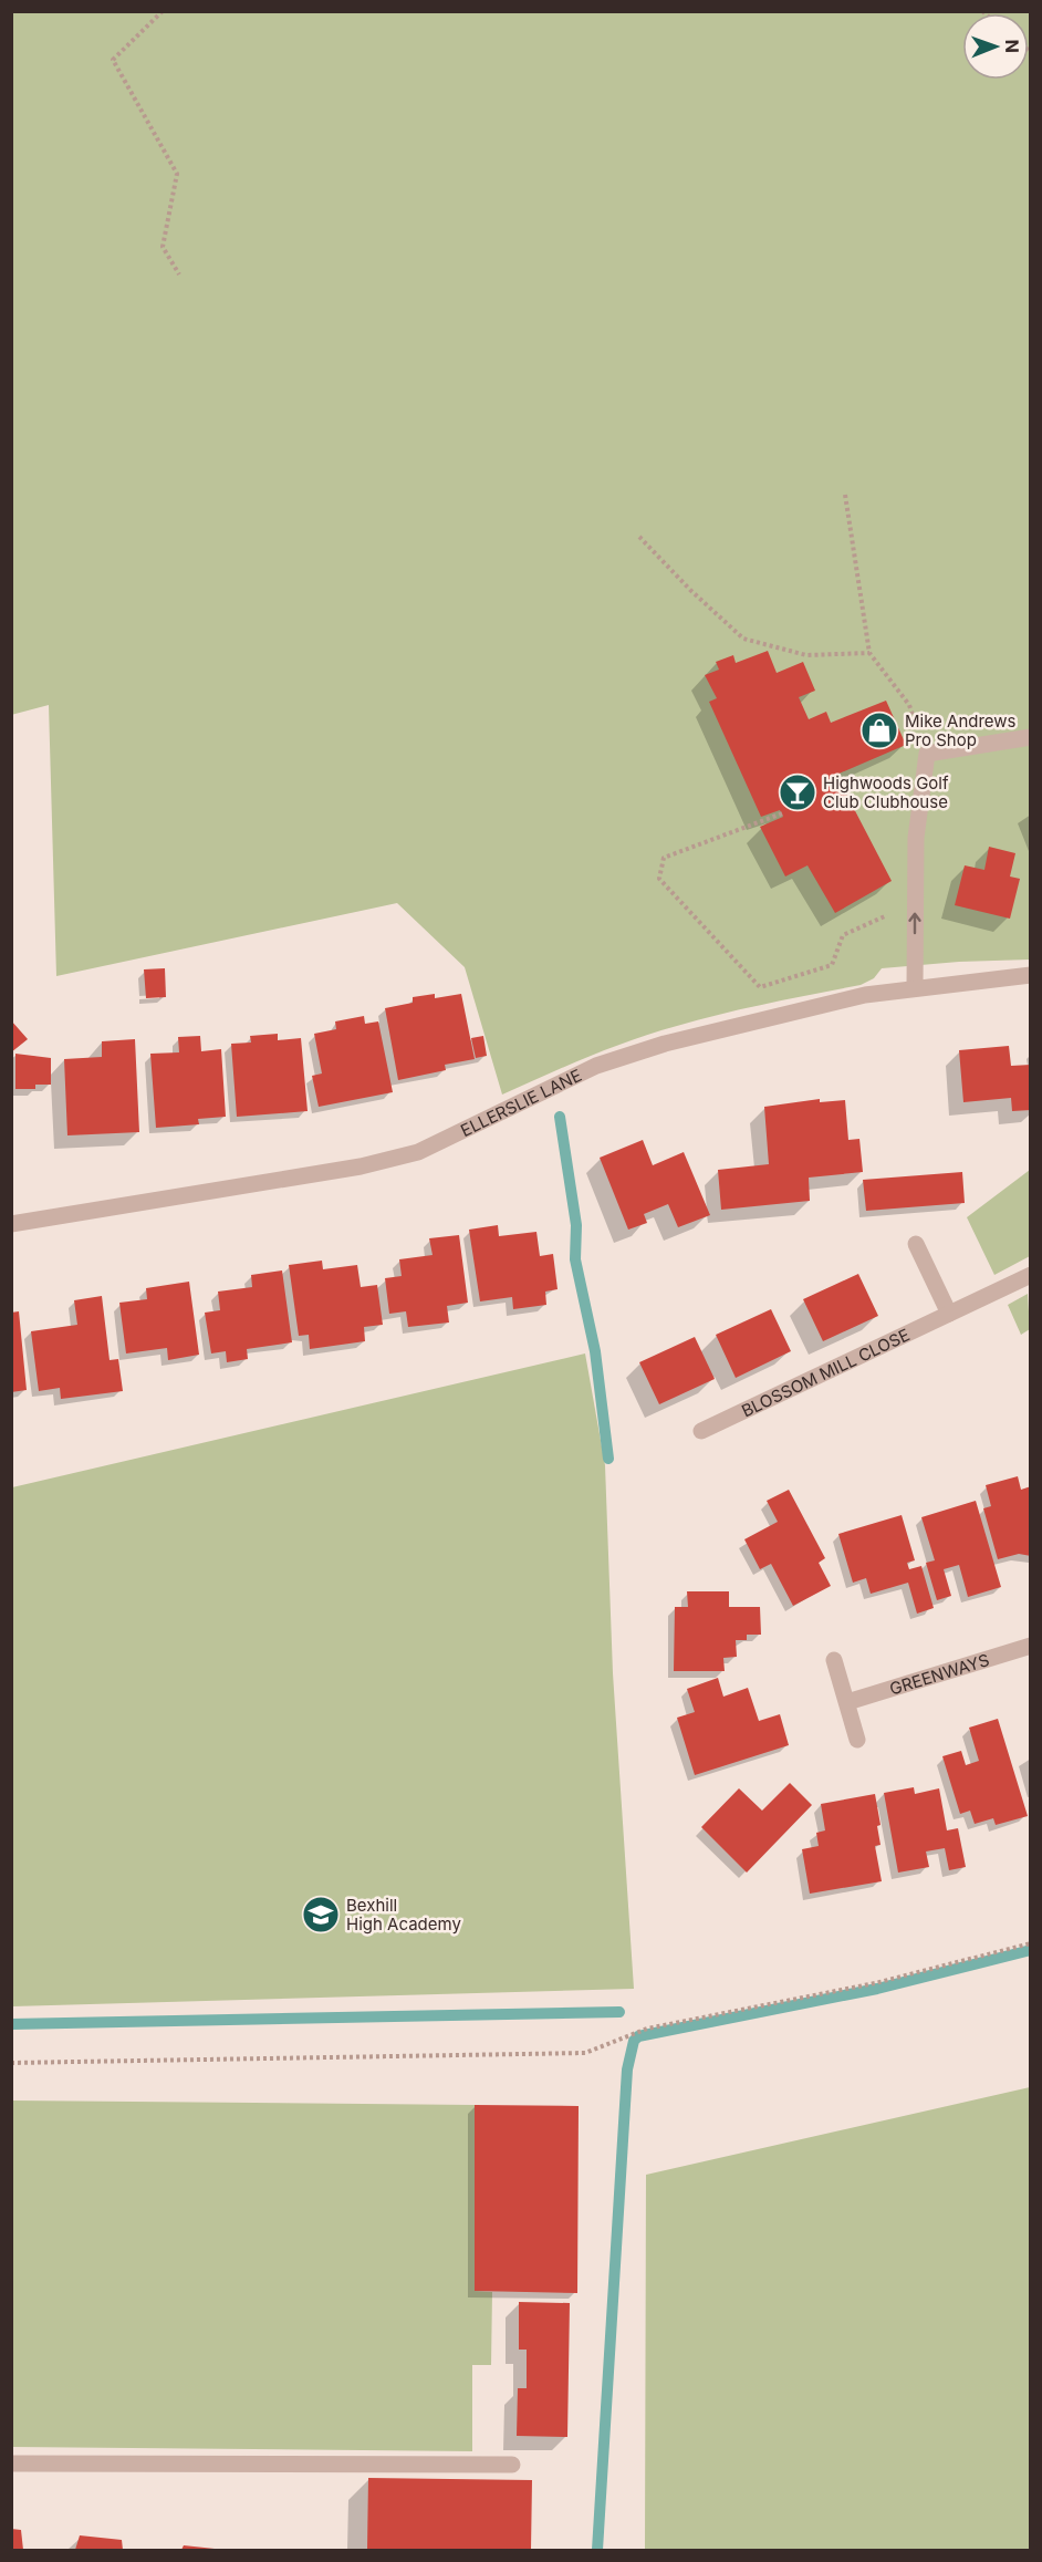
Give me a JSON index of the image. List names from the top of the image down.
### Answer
{
  "streets": {
    "street": ["ELLERSLIE LANE", "BLOSSOM MILL CLOSE", "GREENWAYS"]
  },
  "places": {
    "shop": ["Mike Andrews Pro Shop"],
    "bar": ["Highwoods Golf Club Clubhouse"],
    "school or university": ["Bexhill High Academy"]
  },
  "north": "right"
}
